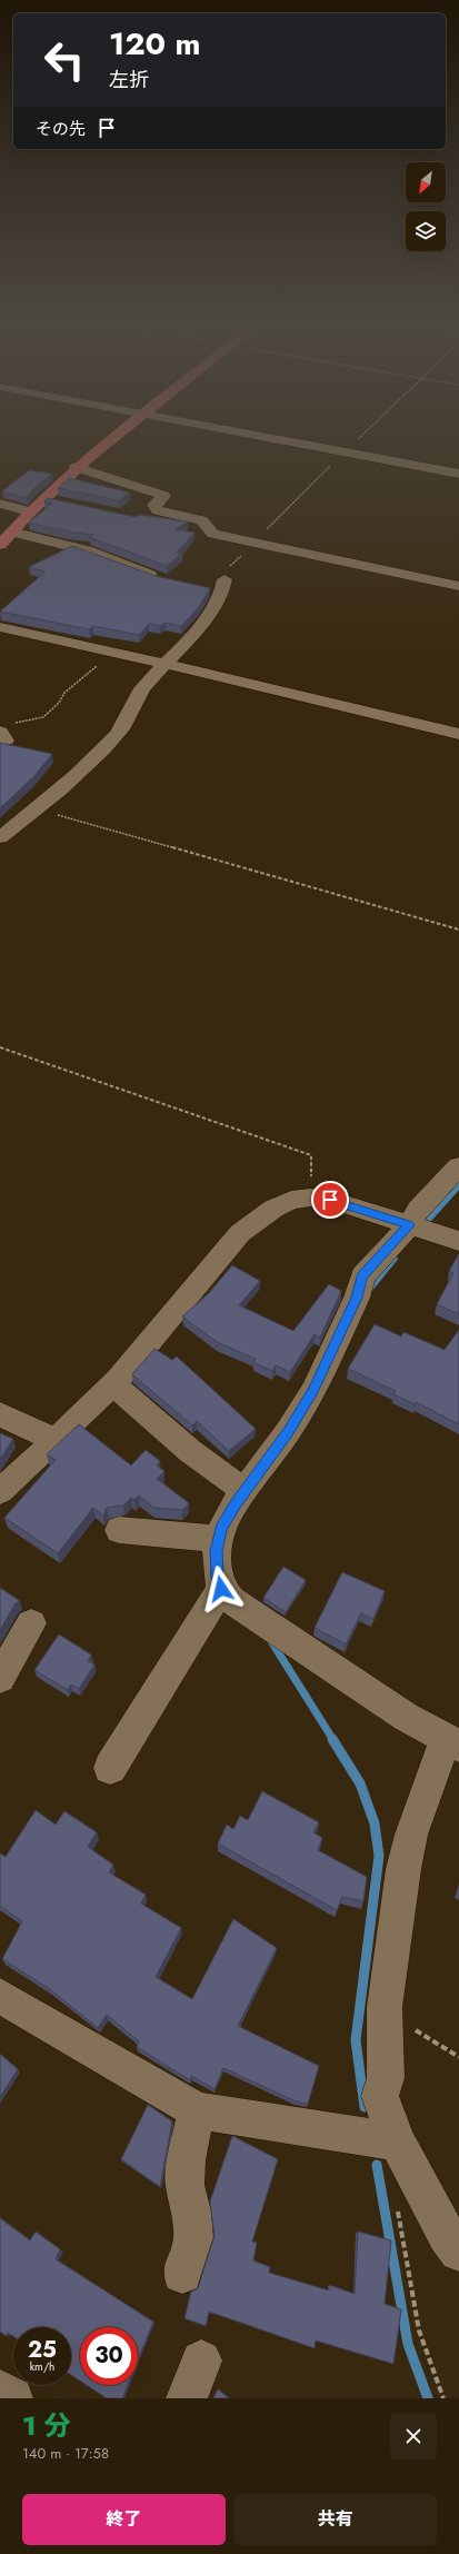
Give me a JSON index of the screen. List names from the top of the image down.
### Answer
{
  "north": "bottom left",
  "page": {
    "turn": ["120 m", "左折"],
    "then": "その先",
    "speed": "25 km/h",
    "limit": "30",
    "heading": ["1 分", "140 m · 17:58"],
    "buttons": ["終了", "共有"]
  }
}
